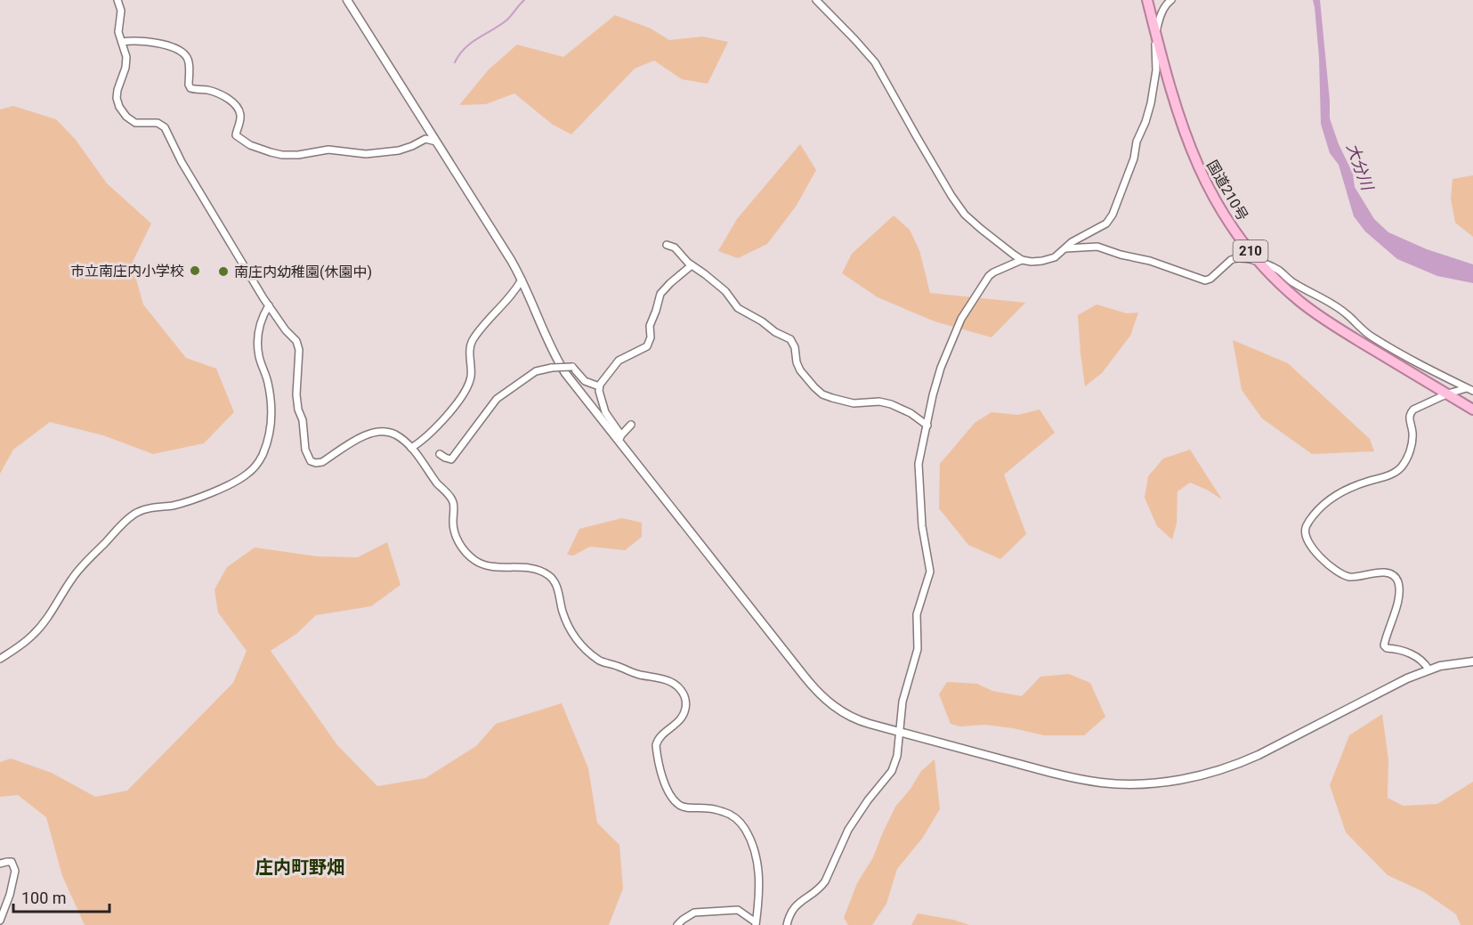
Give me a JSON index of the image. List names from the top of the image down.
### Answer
{
  "streets": {
    "highway": ["国道210号", "210"]
  },
  "districts": ["庄内町野畑"],
  "water": ["大分川"],
  "places": ["市立南庄内小学校", "南庄内幼稚園(休園中)"],
  "scale_bar": "100 m"
}
